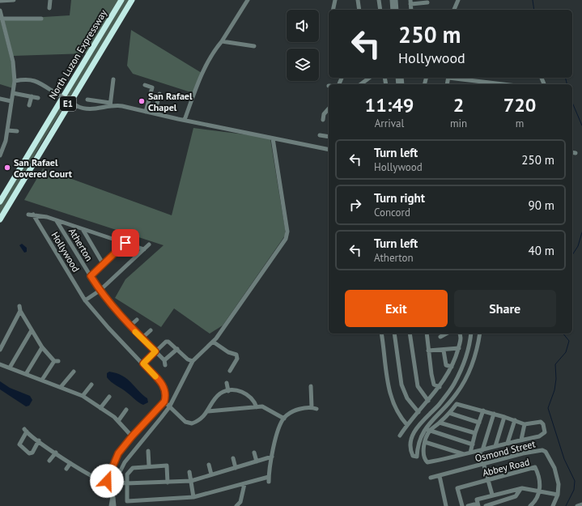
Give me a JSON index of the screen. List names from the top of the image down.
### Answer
{
  "streets": {
    "highway": ["North Luzon Expressway", "E1"],
    "street": [
      "Atherton",
      "Hollywood",
      "Osmond Street",
      "Abbey Road"
    ]
  },
  "places": ["San Rafael Chapel", "San Rafael Covered Court"],
  "page": {
    "turn": ["250 m", "Hollywood"],
    "eta": [
      "11:49",
      "Arrival",
      "2",
      "min",
      "720",
      "m"
    ],
    "list": [
      {
        "name": "Turn left",
        "note": "Hollywood",
        "value": "250 m"
      },
      {
        "name": "Turn right",
        "note": "Concord",
        "value": "90 m"
      },
      {
        "name": "Turn left",
        "note": "Atherton",
        "value": "40 m"
      }
    ],
    "buttons": ["Exit", "Share"]
  }
}
